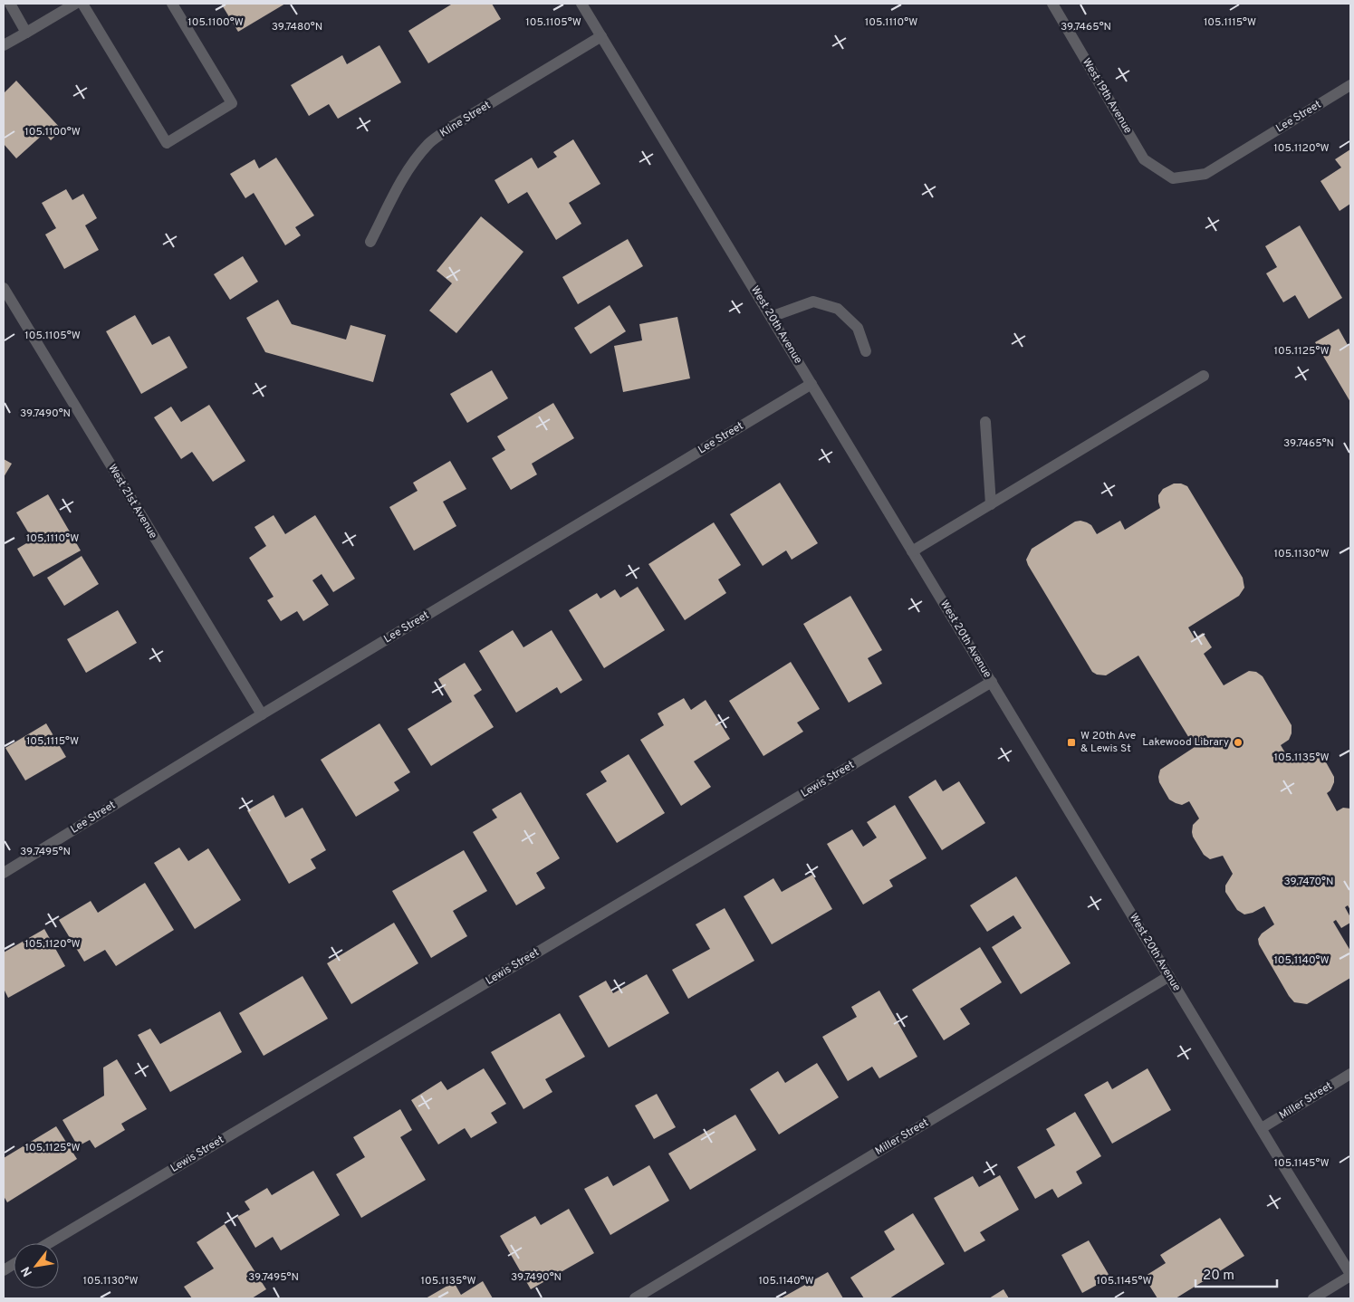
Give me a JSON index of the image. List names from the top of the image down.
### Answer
{
  "streets": {
    "street": [
      "West 19th Avenue",
      "Lee Street",
      "Kline Street",
      "West 20th Avenue",
      "West 21st Avenue",
      "Lewis Street",
      "Miller Street"
    ]
  },
  "crossings": [
    ["West 19th Avenue", "Lee Street"],
    ["Lee Street", "West 20th Avenue"],
    ["Lee Street", "West 21st Avenue"],
    ["Kline Street", "West 20th Avenue"],
    ["West 20th Avenue", "Lewis Street"],
    ["West 20th Avenue", "Miller Street"]
  ],
  "places": {
    "transit": ["W 20th Ave & Lewis St"],
    "other": ["Lakewood Library"]
  },
  "scale_bar": "20 m",
  "north": "bottom left",
  "coordinates": [
    "105.1100°W",
    "105.1105°W",
    "105.1110°W",
    "105.1115°W",
    "39.7480°N",
    "39.7465°N",
    "105.1120°W",
    "105.1125°W",
    "39.7490°N",
    "105.1130°W",
    "105.1135°W",
    "39.7495°N",
    "39.7470°N",
    "105.1140°W",
    "105.1145°W"
  ]
}
